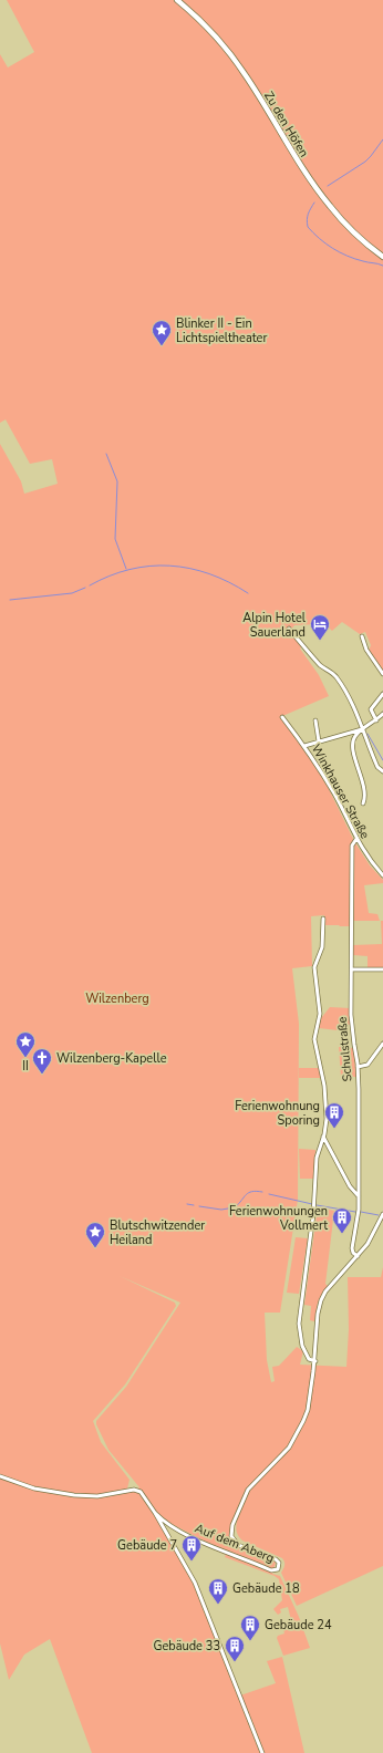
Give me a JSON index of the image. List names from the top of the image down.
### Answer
{
  "streets": {
    "street": [
      "Zu den Höfen",
      "Winkhauser Straße",
      "Schulstraße",
      "Auf dem Aberg"
    ]
  },
  "crossings": [
    ["Winkhauser Straße", "Schulstraße"]
  ],
  "parks": ["Wilzenberg"],
  "places": {
    "place": ["Blinker II - Ein Lichtspieltheater", "II", "Blutschwitzender Heiland"],
    "hotel": ["Alpin Hotel Sauerland"],
    "church": ["Wilzenberg-Kapelle"],
    "building": [
      "Ferienwohnung Sporing",
      "Ferienwohnungen Vollmert",
      "Gebäude 7",
      "Gebäude 18",
      "Gebäude 24",
      "Gebäude 33"
    ]
  }
}
